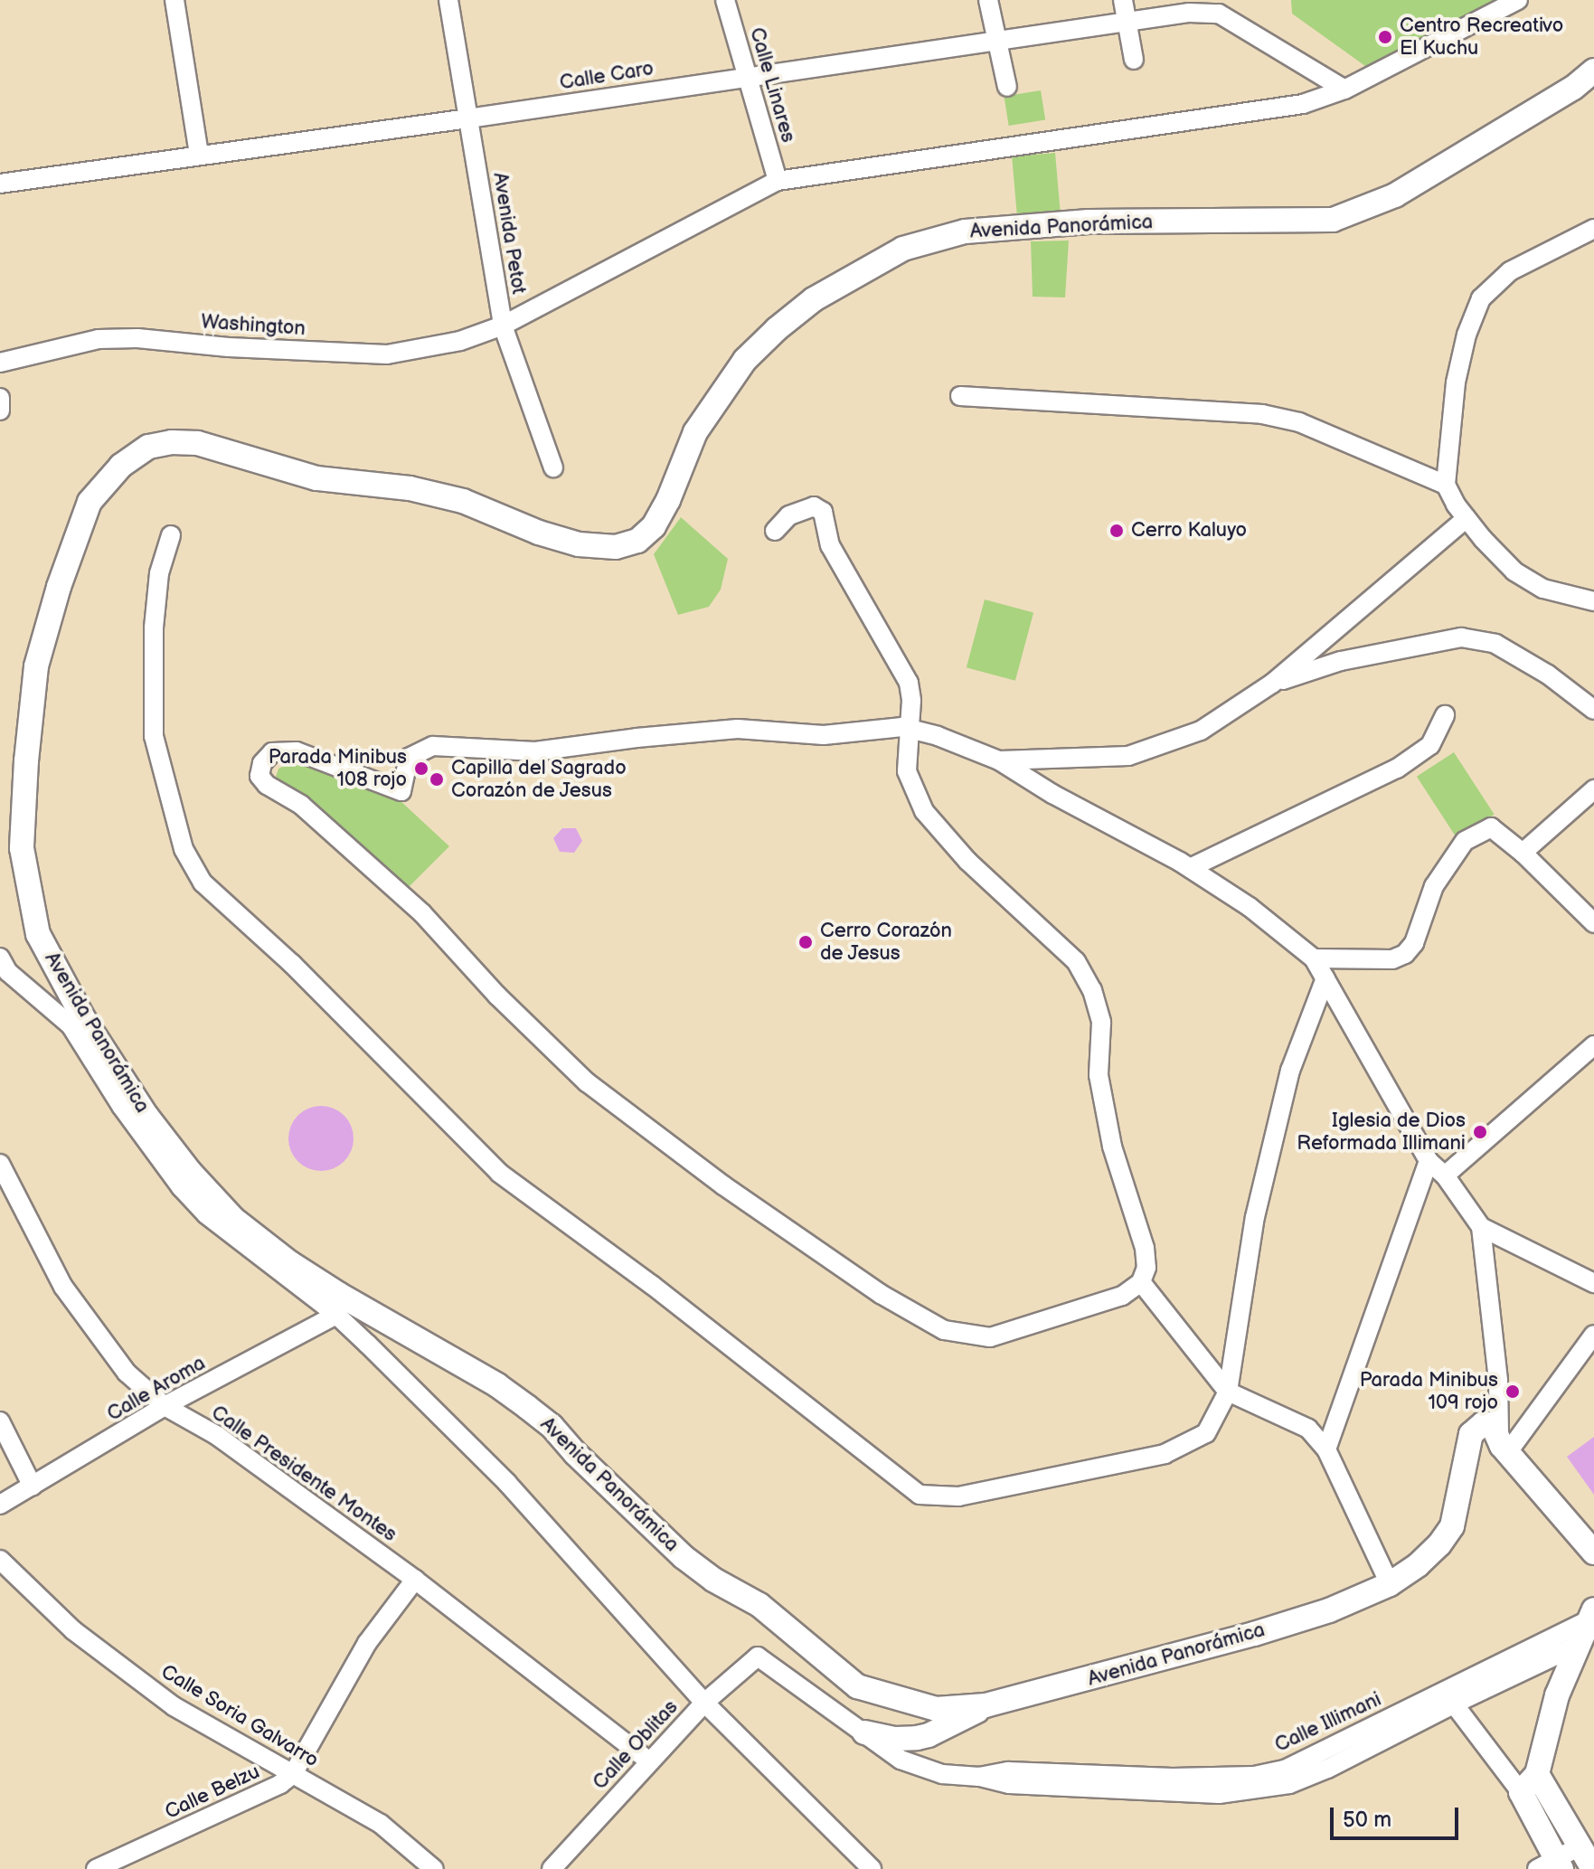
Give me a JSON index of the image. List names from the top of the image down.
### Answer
{
  "streets": {
    "main road": ["Avenida Panorámica"],
    "street": [
      "Calle Caro",
      "Calle Linares",
      "Avenida Petot",
      "Washington",
      "Calle Aroma",
      "Calle Presidente Montes",
      "Calle Soria Galvarro",
      "Calle Illimani",
      "Calle Oblitas",
      "Calle Belzu"
    ]
  },
  "crossings": [
    ["Calle Caro", "Calle Linares"],
    ["Calle Caro", "Avenida Petot"],
    ["Calle Caro", "Washington"],
    ["Calle Linares", "Washington"],
    ["Avenida Panorámica", "Calle Illimani"],
    ["Avenida Petot", "Washington"],
    ["Calle Aroma", "Calle Presidente Montes"],
    ["Calle Presidente Montes", "Calle Oblitas"],
    ["Calle Presidente Montes", "Calle Belzu"],
    ["Calle Soria Galvarro", "Calle Belzu"],
    ["Calle Illimani", "Calle Oblitas"]
  ],
  "places": [
    "Centro Recreativo El Kuchu",
    "Cerro Kaluyo",
    "Parada Minibus 108 rojo",
    "Capilla del Sagrado Corazón de Jesus",
    "Cerro Corazón de Jesus",
    "Iglesia de Dios Reformada Illimani",
    "Parada Minibus 109 rojo"
  ],
  "scale_bar": "50 m"
}
